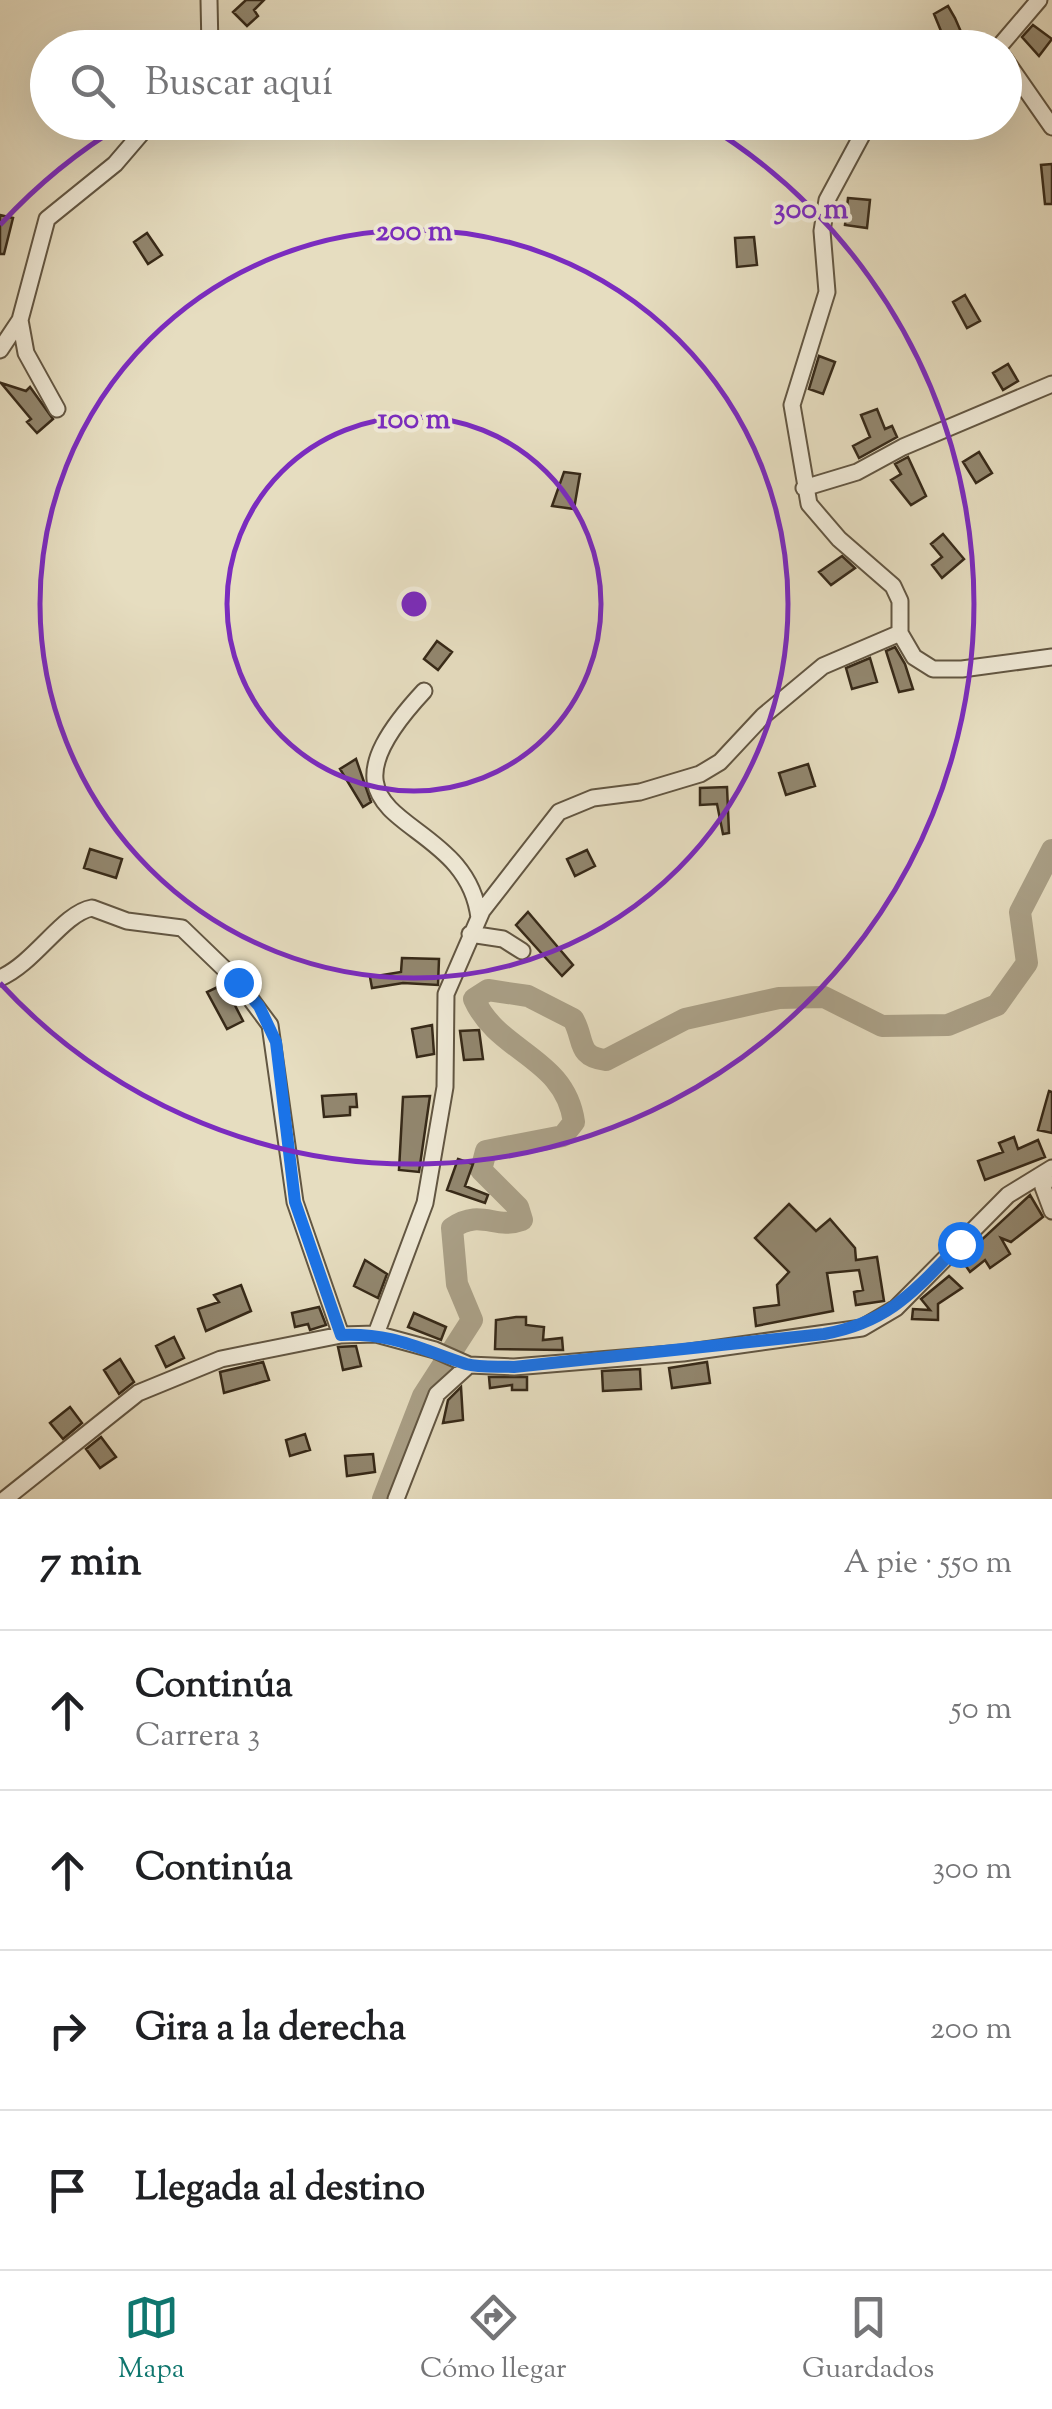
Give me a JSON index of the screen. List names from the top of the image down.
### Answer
{
  "page": {
    "search": "Buscar aquí",
    "heading": ["7 min", "A pie · 550 m"],
    "list": [
      ["Continúa", "Carrera 3", "50 m"],
      ["Continúa", "300 m"],
      ["Gira a la derecha", "200 m"],
      "Llegada al destino"
    ],
    "nav": ["Mapa", "Cómo llegar", "Guardados"]
  },
  "rings": ["300 m", "200 m", "100 m"]
}
